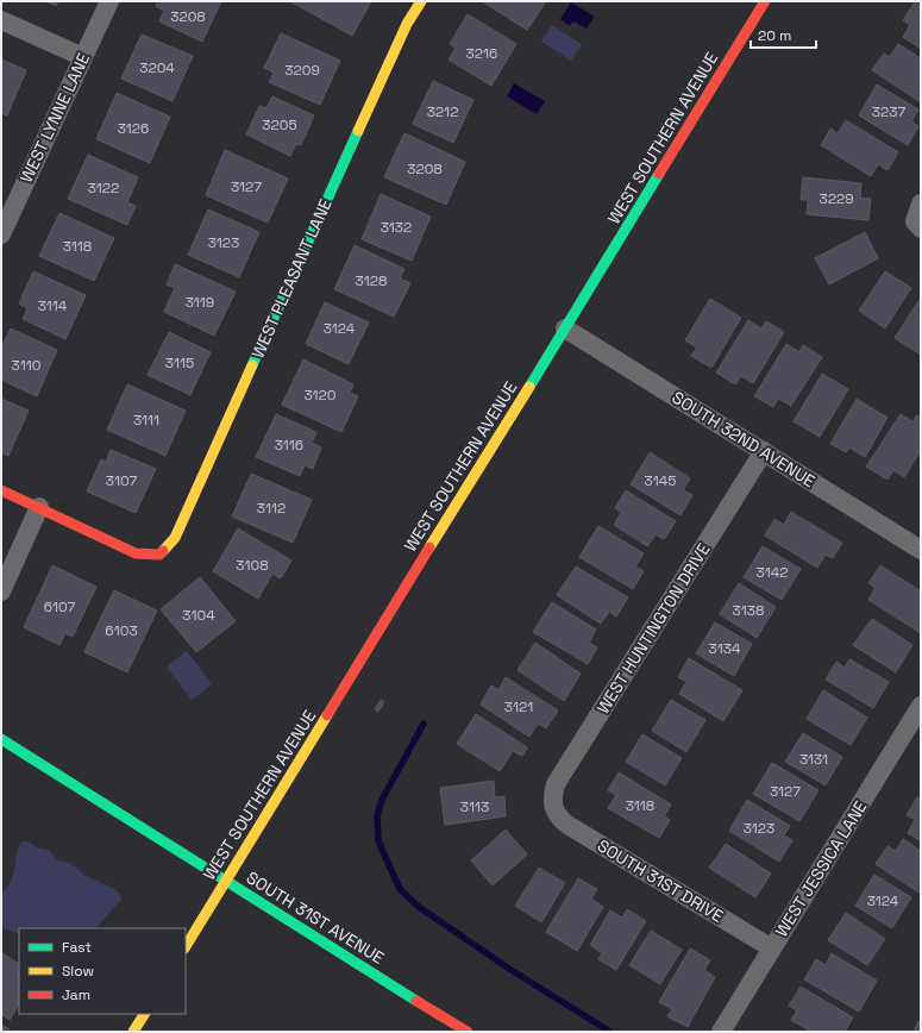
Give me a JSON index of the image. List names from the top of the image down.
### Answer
{
  "streets": {
    "street": [
      "WEST LYNNE LANE",
      "WEST SOUTHERN AVENUE",
      "WEST PLEASANT LANE",
      "SOUTH 32ND AVENUE",
      "WEST HUNTINGTON DRIVE",
      "WEST JESSICA LANE",
      "SOUTH 31ST DRIVE",
      "SOUTH 31ST AVENUE"
    ]
  },
  "crossings": [
    ["WEST SOUTHERN AVENUE", "SOUTH 32ND AVENUE"],
    ["WEST SOUTHERN AVENUE", "SOUTH 31ST AVENUE"],
    ["SOUTH 32ND AVENUE", "WEST HUNTINGTON DRIVE"],
    ["WEST HUNTINGTON DRIVE", "SOUTH 31ST DRIVE"],
    ["WEST JESSICA LANE", "SOUTH 31ST DRIVE"]
  ],
  "house_numbers": [
    "3208",
    "3216",
    "3204",
    "3209",
    "3212",
    "3237",
    "3205",
    "3126",
    "3208",
    "3127",
    "3122",
    "3229",
    "3132",
    "3123",
    "3118",
    "3128",
    "3119",
    "3114",
    "3124",
    "3115",
    "3110",
    "3120",
    "3111",
    "3116",
    "3107",
    "3145",
    "3112",
    "3108",
    "3142",
    "6107",
    "3138",
    "3104",
    "6103",
    "3134",
    "3121",
    "3131",
    "3127",
    "3118",
    "3113",
    "3123",
    "3124"
  ],
  "legend": ["Fast", "Slow", "Jam"],
  "scale_bar": "20 m"
}
